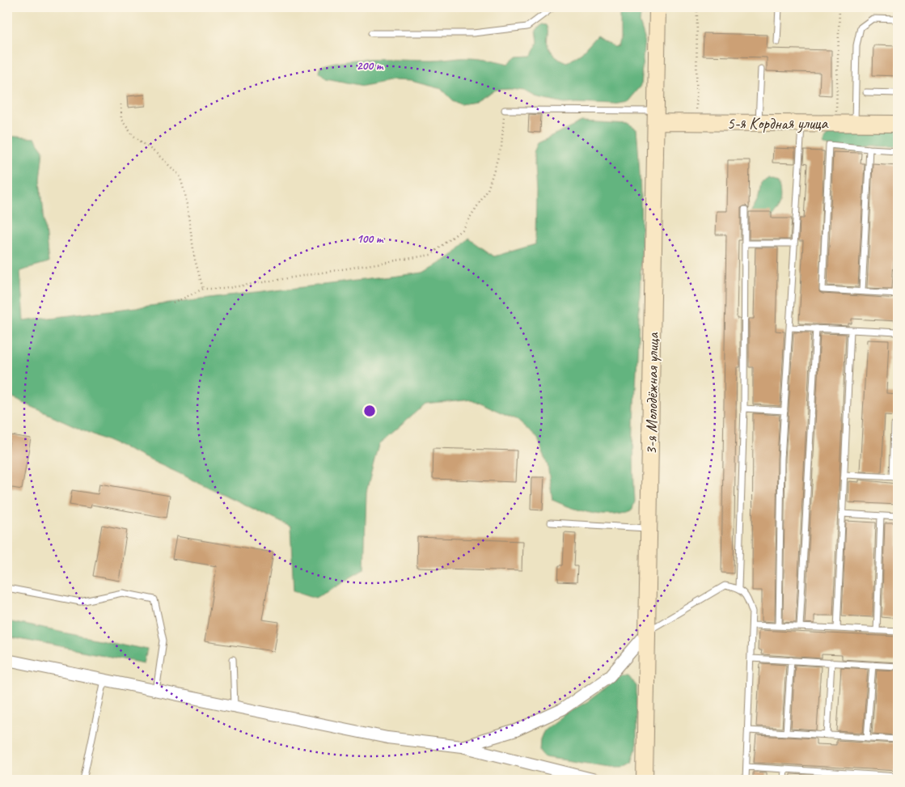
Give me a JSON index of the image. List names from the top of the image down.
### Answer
{
  "streets": {
    "main road": ["5-я Кордная улица", "3-я Молодёжная улица"]
  },
  "crossings": [
    ["5-я Кордная улица", "3-я Молодёжная улица"]
  ],
  "rings": ["200 m", "100 m"]
}
